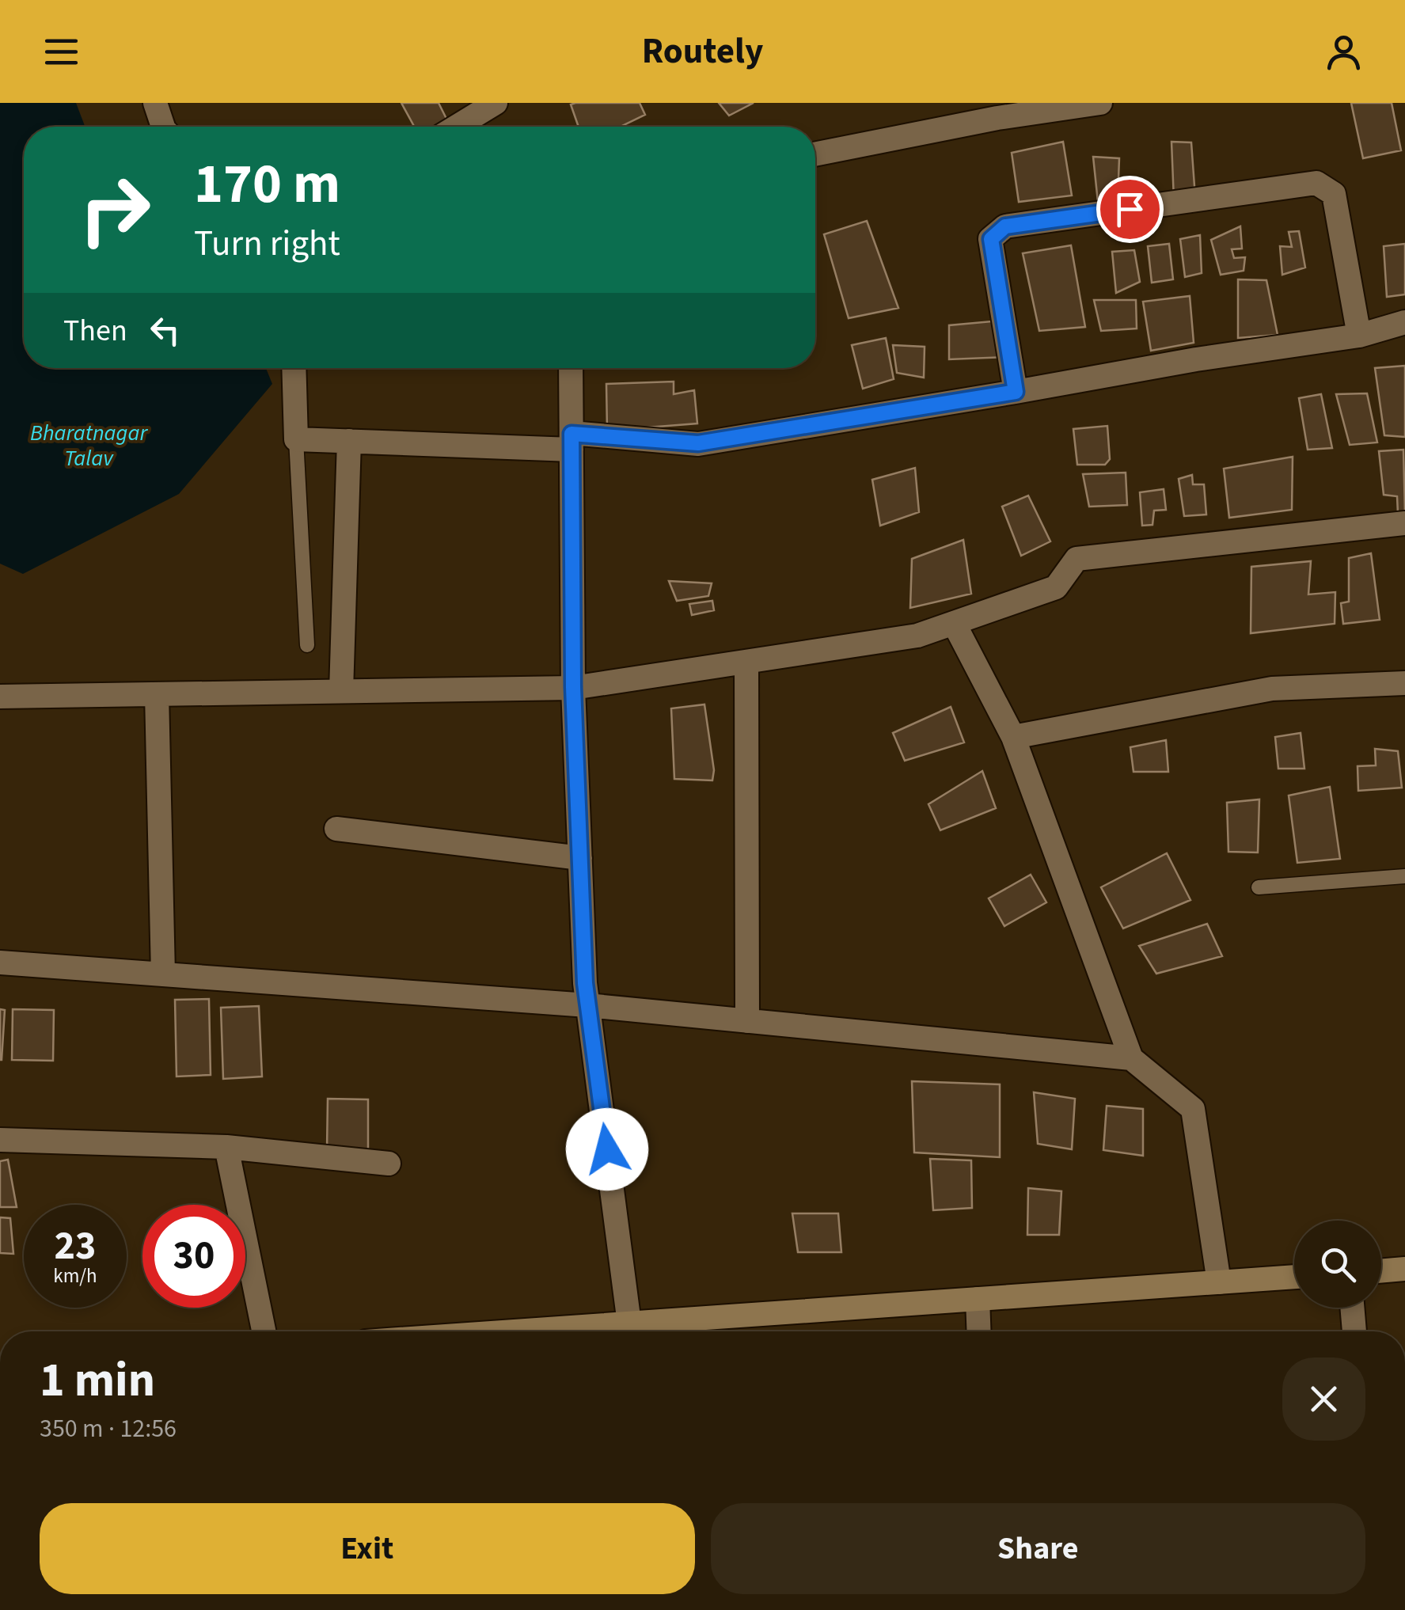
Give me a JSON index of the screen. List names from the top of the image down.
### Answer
{
  "water": ["Bharatnagar Talav"],
  "page": {
    "header": "Routely",
    "turn": ["170 m", "Turn right"],
    "then": "Then",
    "speed": "23 km/h",
    "limit": "30",
    "heading": ["1 min", "350 m · 12:56"],
    "buttons": ["Exit", "Share"]
  }
}
